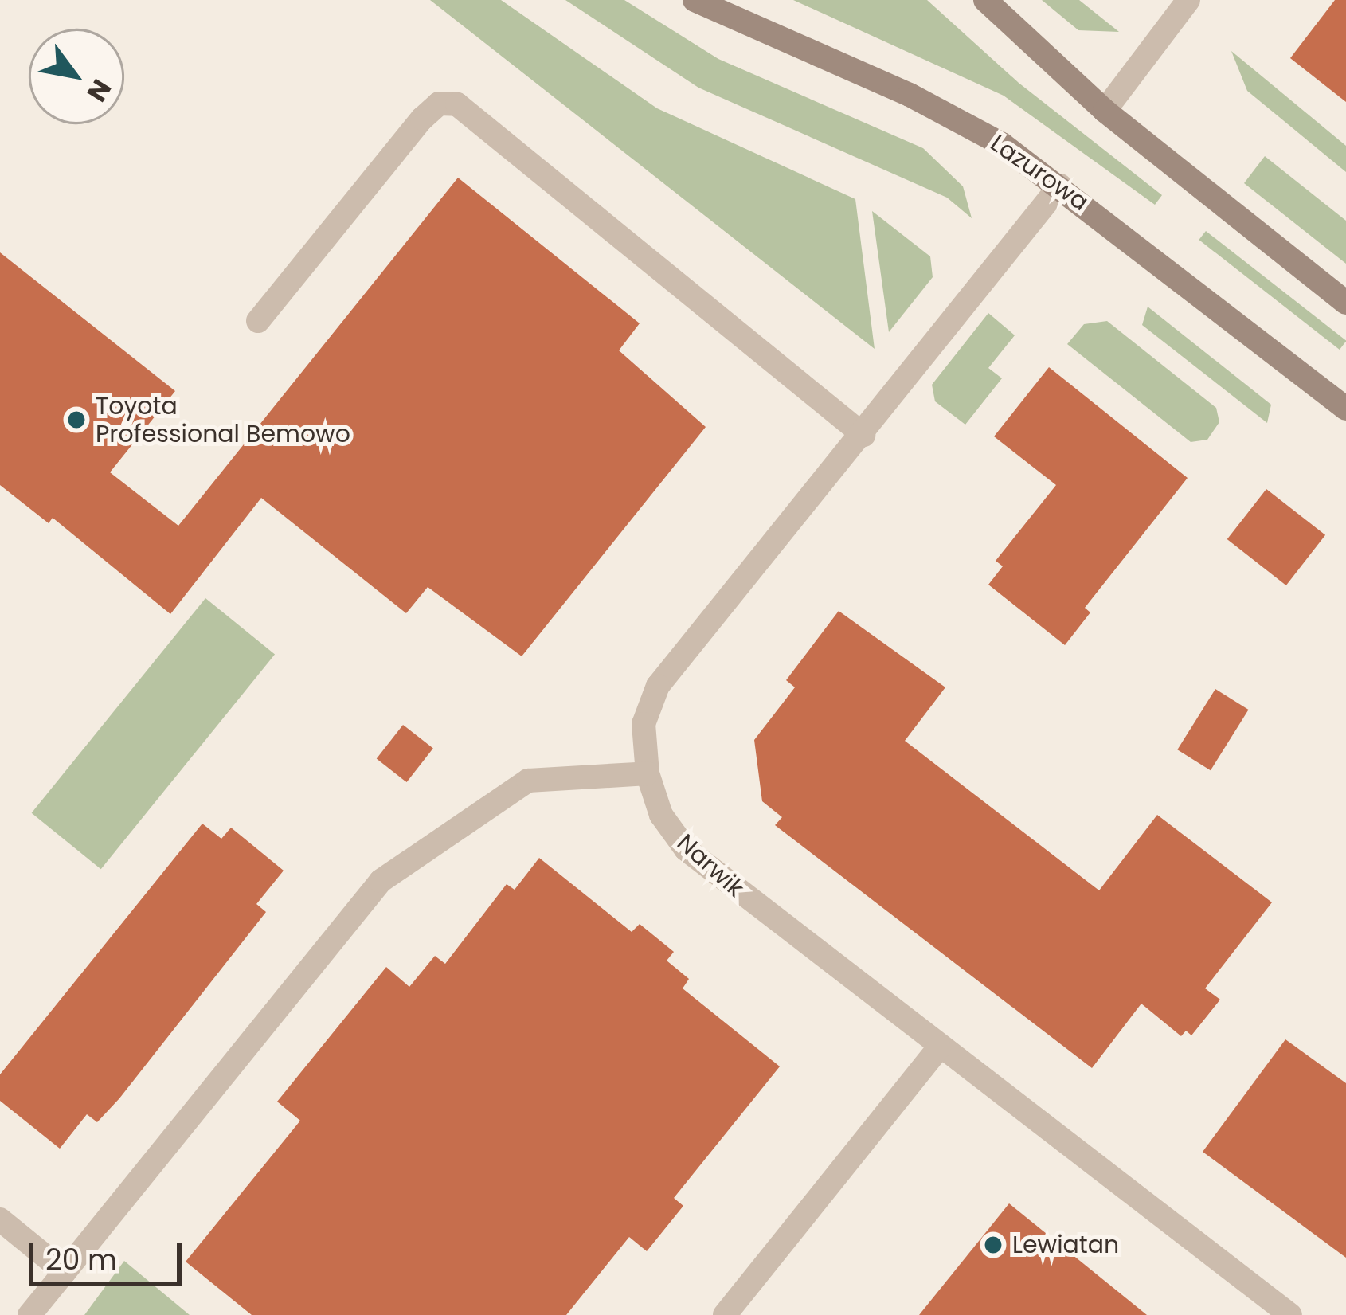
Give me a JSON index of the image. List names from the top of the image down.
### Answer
{
  "streets": {
    "main road": ["Lazurowa"],
    "street": ["Narwik"]
  },
  "crossings": [
    ["Lazurowa", "Narwik"]
  ],
  "places": ["Toyota Professional Bemowo", "Lewiatan"],
  "scale_bar": "20 m",
  "north": "bottom right"
}
